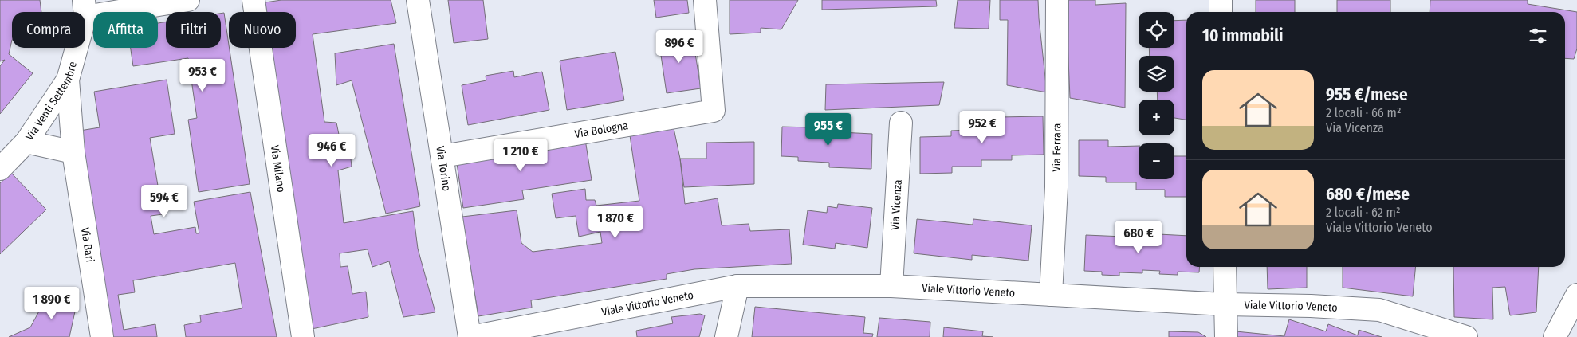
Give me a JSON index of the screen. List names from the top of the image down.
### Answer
{
  "streets": {
    "street": [
      "Via Venti Settembre",
      "Via Bologna",
      "Via Ferrara",
      "Via Milano",
      "Via Torino",
      "Via Vicenza",
      "Via Bari",
      "Viale Vittorio Veneto"
    ]
  },
  "crossings": [
    ["Via Venti Settembre", "Via Bari"],
    ["Via Bologna", "Via Torino"],
    ["Via Ferrara", "Viale Vittorio Veneto"],
    ["Via Torino", "Viale Vittorio Veneto"],
    ["Via Vicenza", "Viale Vittorio Veneto"]
  ],
  "page": {
    "map_buttons": ["+", "−"],
    "chip": [
      "Compra",
      "Affitta",
      "Filtri",
      "Nuovo"
    ],
    "heading": "10 immobili",
    "price": [
      "896 €",
      "953 €",
      "952 €",
      "955 €",
      "946 €",
      "1 210 €",
      "594 €",
      "1 870 €",
      "680 €",
      "1 890 €"
    ],
    "list": [
      {
        "name": "955 €/mese",
        "note": "2 locali · 66 m² · Via Vicenza"
      },
      {
        "name": "680 €/mese",
        "note": "2 locali · 62 m² · Viale Vittorio Veneto"
      }
    ]
  }
}
